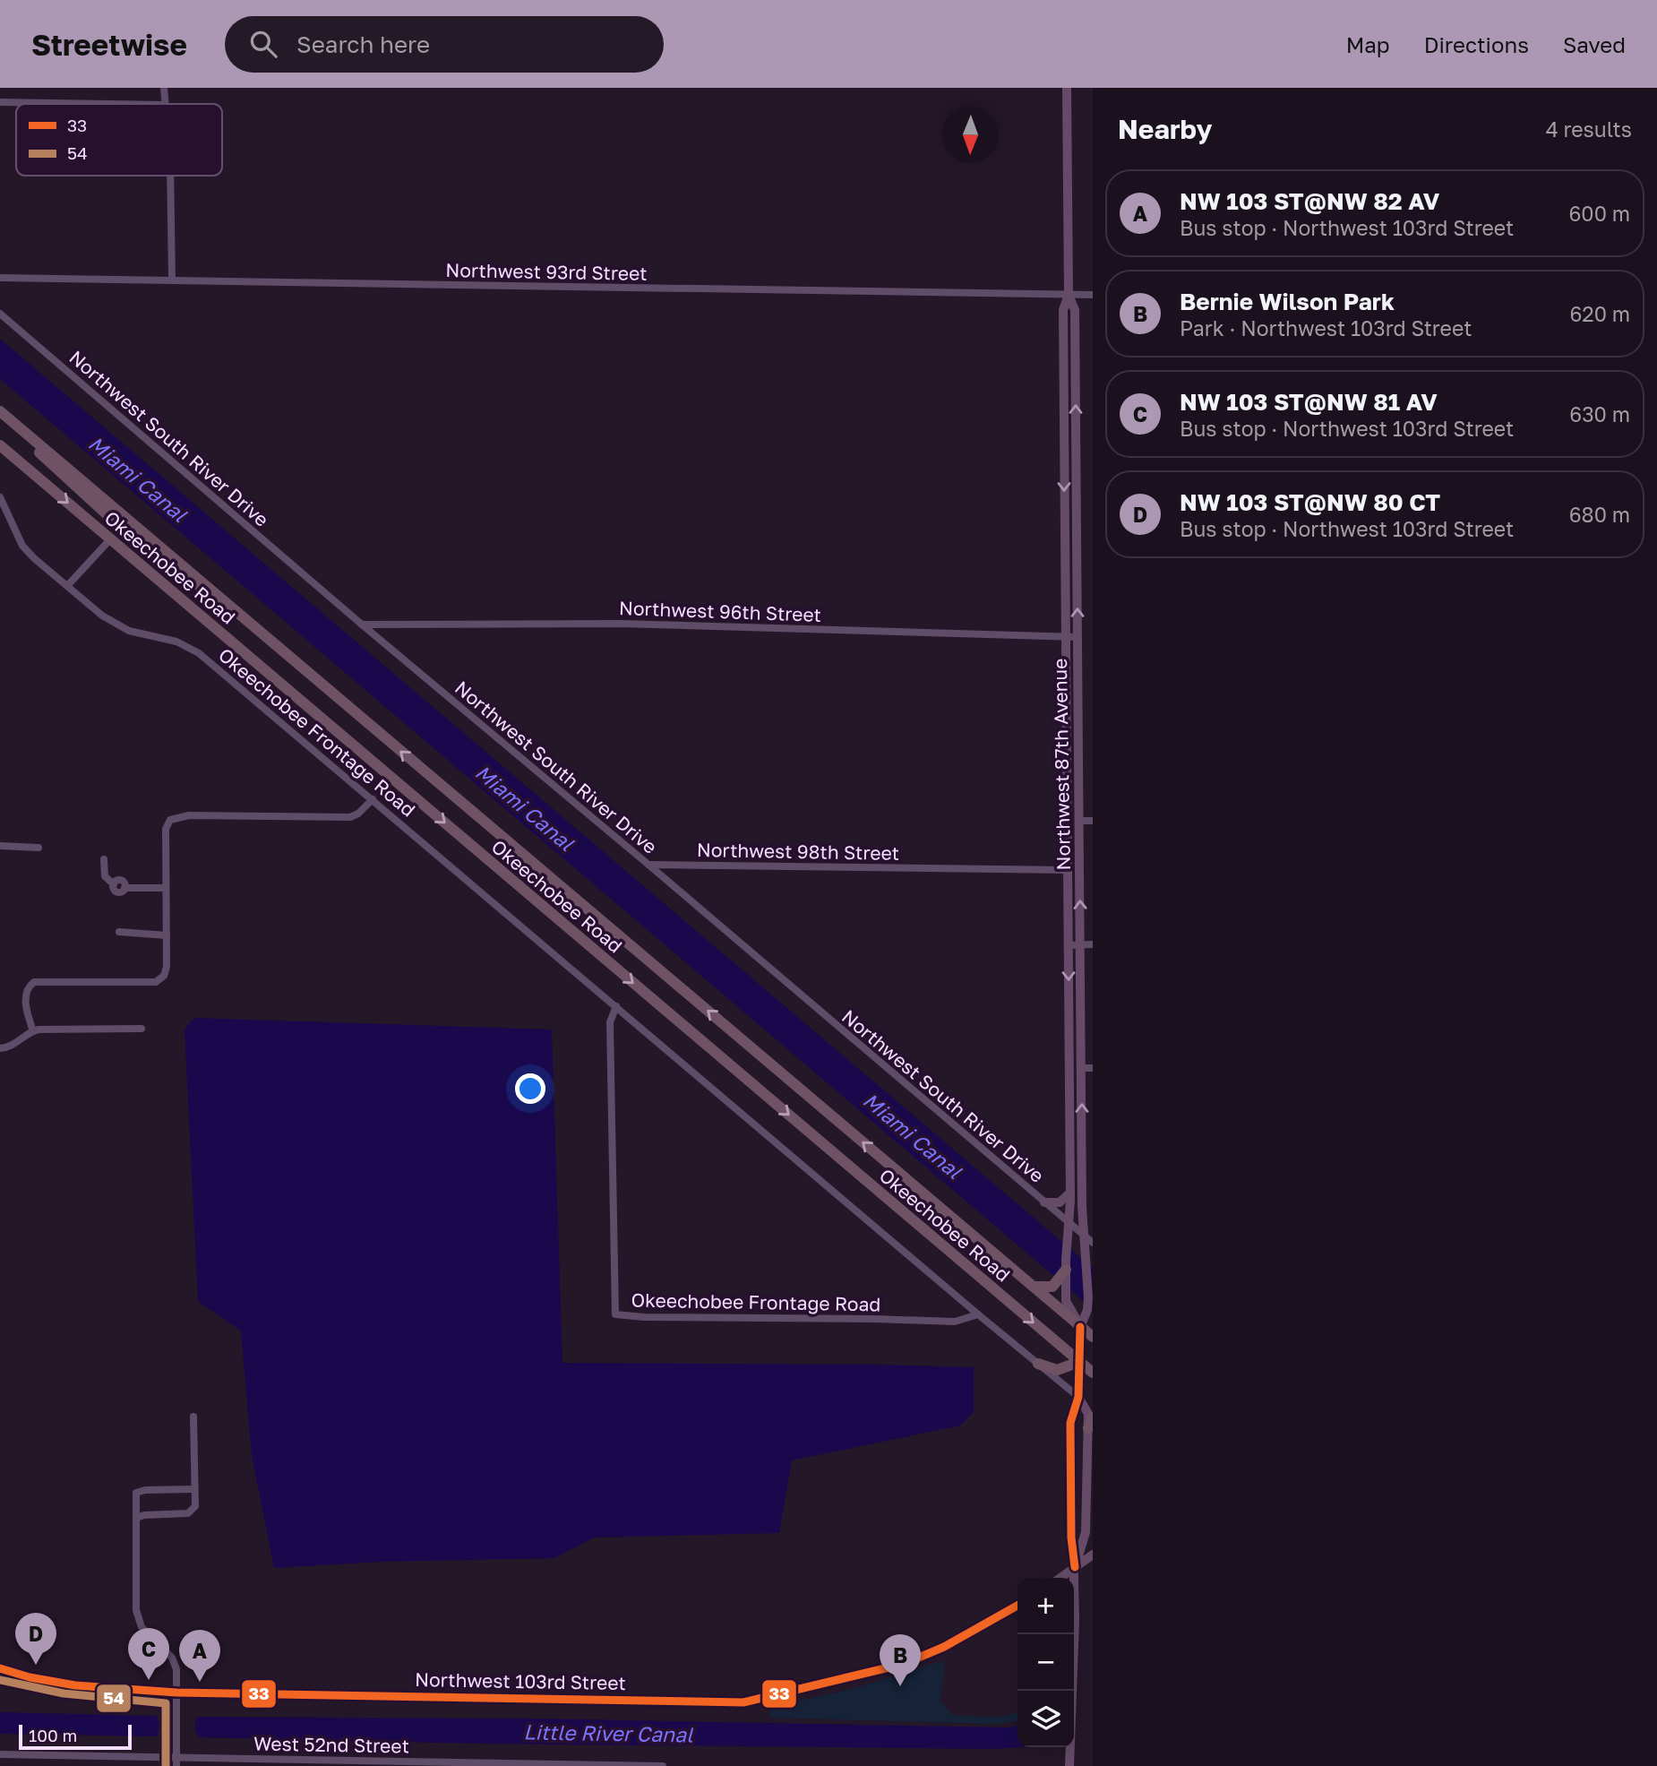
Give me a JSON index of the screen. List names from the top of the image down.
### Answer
{
  "streets": {
    "highway": ["Okeechobee Road"],
    "main road": ["Northwest 87th Avenue", "Northwest 103rd Street"],
    "street": [
      "Northwest 93rd Street",
      "Northwest South River Drive",
      "Northwest 96th Street",
      "Okeechobee Frontage Road",
      "Northwest 98th Street",
      "West 52nd Street"
    ]
  },
  "crossings": [
    ["Northwest 93rd Street", "Northwest 87th Avenue"],
    ["Northwest South River Drive", "Northwest 96th Street"],
    ["Northwest South River Drive", "Northwest 87th Avenue"],
    ["Northwest South River Drive", "Northwest 98th Street"],
    ["Okeechobee Road", "Northwest 87th Avenue"],
    ["Northwest 96th Street", "Northwest 87th Avenue"],
    ["Northwest 87th Avenue", "Northwest 98th Street"]
  ],
  "water": ["Miami Canal", "Little River Canal"],
  "lines": ["transit line 33", "transit line 54"],
  "legend": ["33", "54"],
  "scale_bar": "100 m",
  "north": "bottom",
  "page": {
    "header": "Streetwise",
    "search": "Search here",
    "nav": ["Map", "Directions", "Saved"],
    "heading": ["Nearby", "4 results"],
    "list": [
      {
        "mark": "A",
        "name": "NW 103 ST@NW 82 AV",
        "note": "Bus stop · Northwest 103rd Street",
        "value": "600 m"
      },
      {
        "mark": "B",
        "name": "Bernie Wilson Park",
        "note": "Park · Northwest 103rd Street",
        "value": "620 m"
      },
      {
        "mark": "C",
        "name": "NW 103 ST@NW 81 AV",
        "note": "Bus stop · Northwest 103rd Street",
        "value": "630 m"
      },
      {
        "mark": "D",
        "name": "NW 103 ST@NW 80 CT",
        "note": "Bus stop · Northwest 103rd Street",
        "value": "680 m"
      }
    ],
    "map_buttons": ["+", "−"],
    "pins": [
      "D",
      "C",
      "A",
      "B"
    ],
    "scale": "100 m"
  }
}
